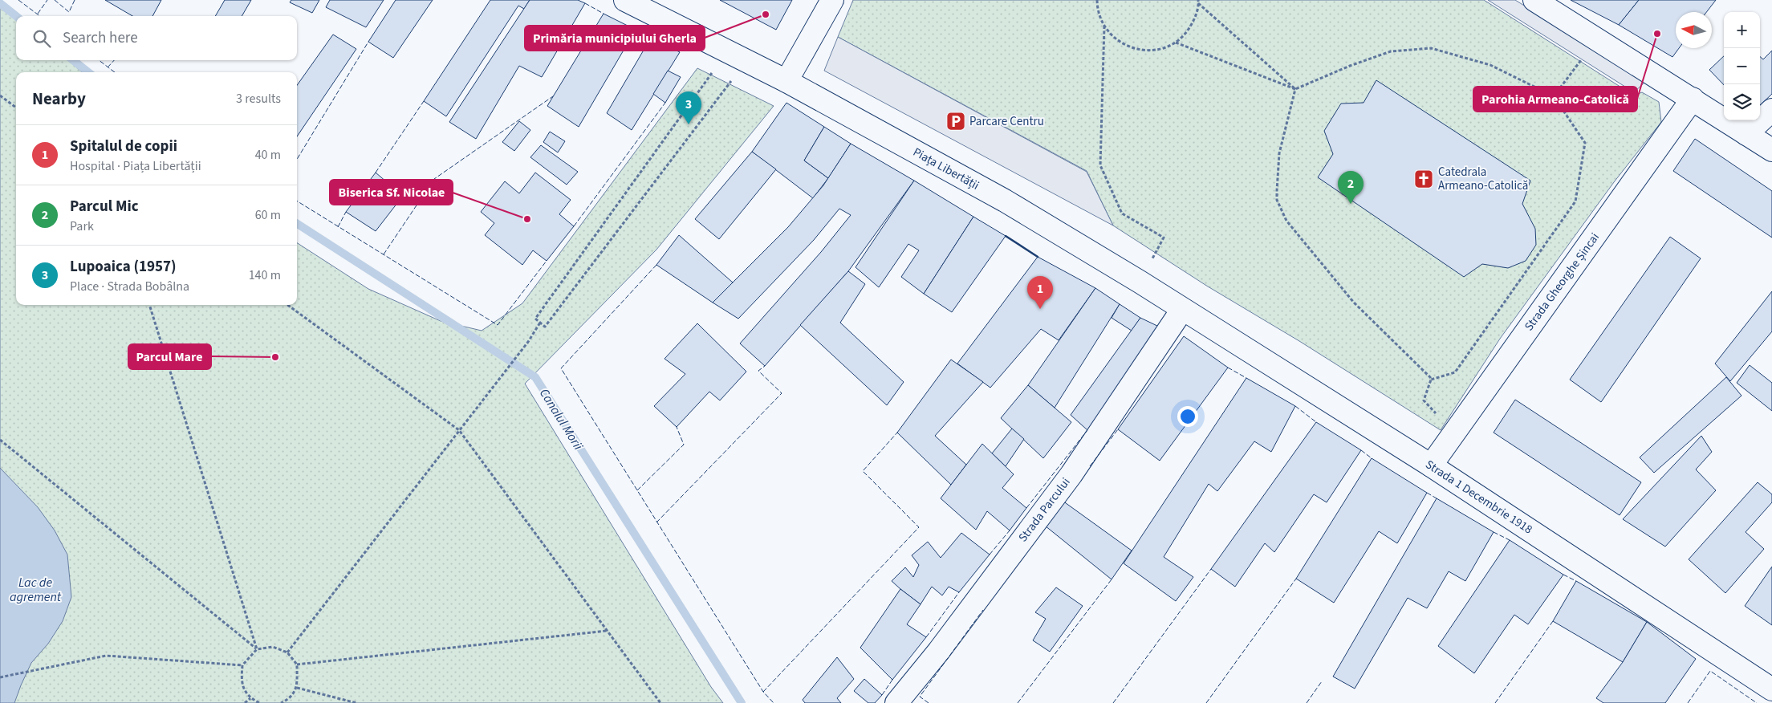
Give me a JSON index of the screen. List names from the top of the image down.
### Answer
{
  "streets": {
    "main road": [
      "Piața Libertății",
      "Strada Gheorghe Șincai",
      "Strada 1 Decembrie 1918",
      "Strada Parcului"
    ]
  },
  "crossings": [
    ["Piața Libertății", "Strada 1 Decembrie 1918"],
    ["Piața Libertății", "Strada Parcului"],
    ["Strada Gheorghe Șincai", "Strada 1 Decembrie 1918"],
    ["Strada 1 Decembrie 1918", "Strada Parcului"]
  ],
  "water": ["Canalul Morii", "Lac de agrement"],
  "places": {
    "other": [
      "Primăria municipiului Gherla",
      "Parohia Armeano-Catolică",
      "Biserica Sf. Nicolae",
      "Parcul Mare"
    ],
    "parking": ["Parcare Centru"],
    "church": ["Catedrala Armeano-Catolică"]
  },
  "north": "left",
  "page": {
    "map_buttons": ["+", "−"],
    "search": "Search here",
    "heading": ["Nearby", "3 results"],
    "pins": ["3", "2", "1"],
    "list": [
      {
        "mark": "1",
        "name": "Spitalul de copii",
        "note": "Hospital · Piața Libertății",
        "value": "40 m"
      },
      {
        "mark": "2",
        "name": "Parcul Mic",
        "note": "Park",
        "value": "60 m"
      },
      {
        "mark": "3",
        "name": "Lupoaica (1957)",
        "note": "Place · Strada Bobâlna",
        "value": "140 m"
      }
    ]
  }
}
